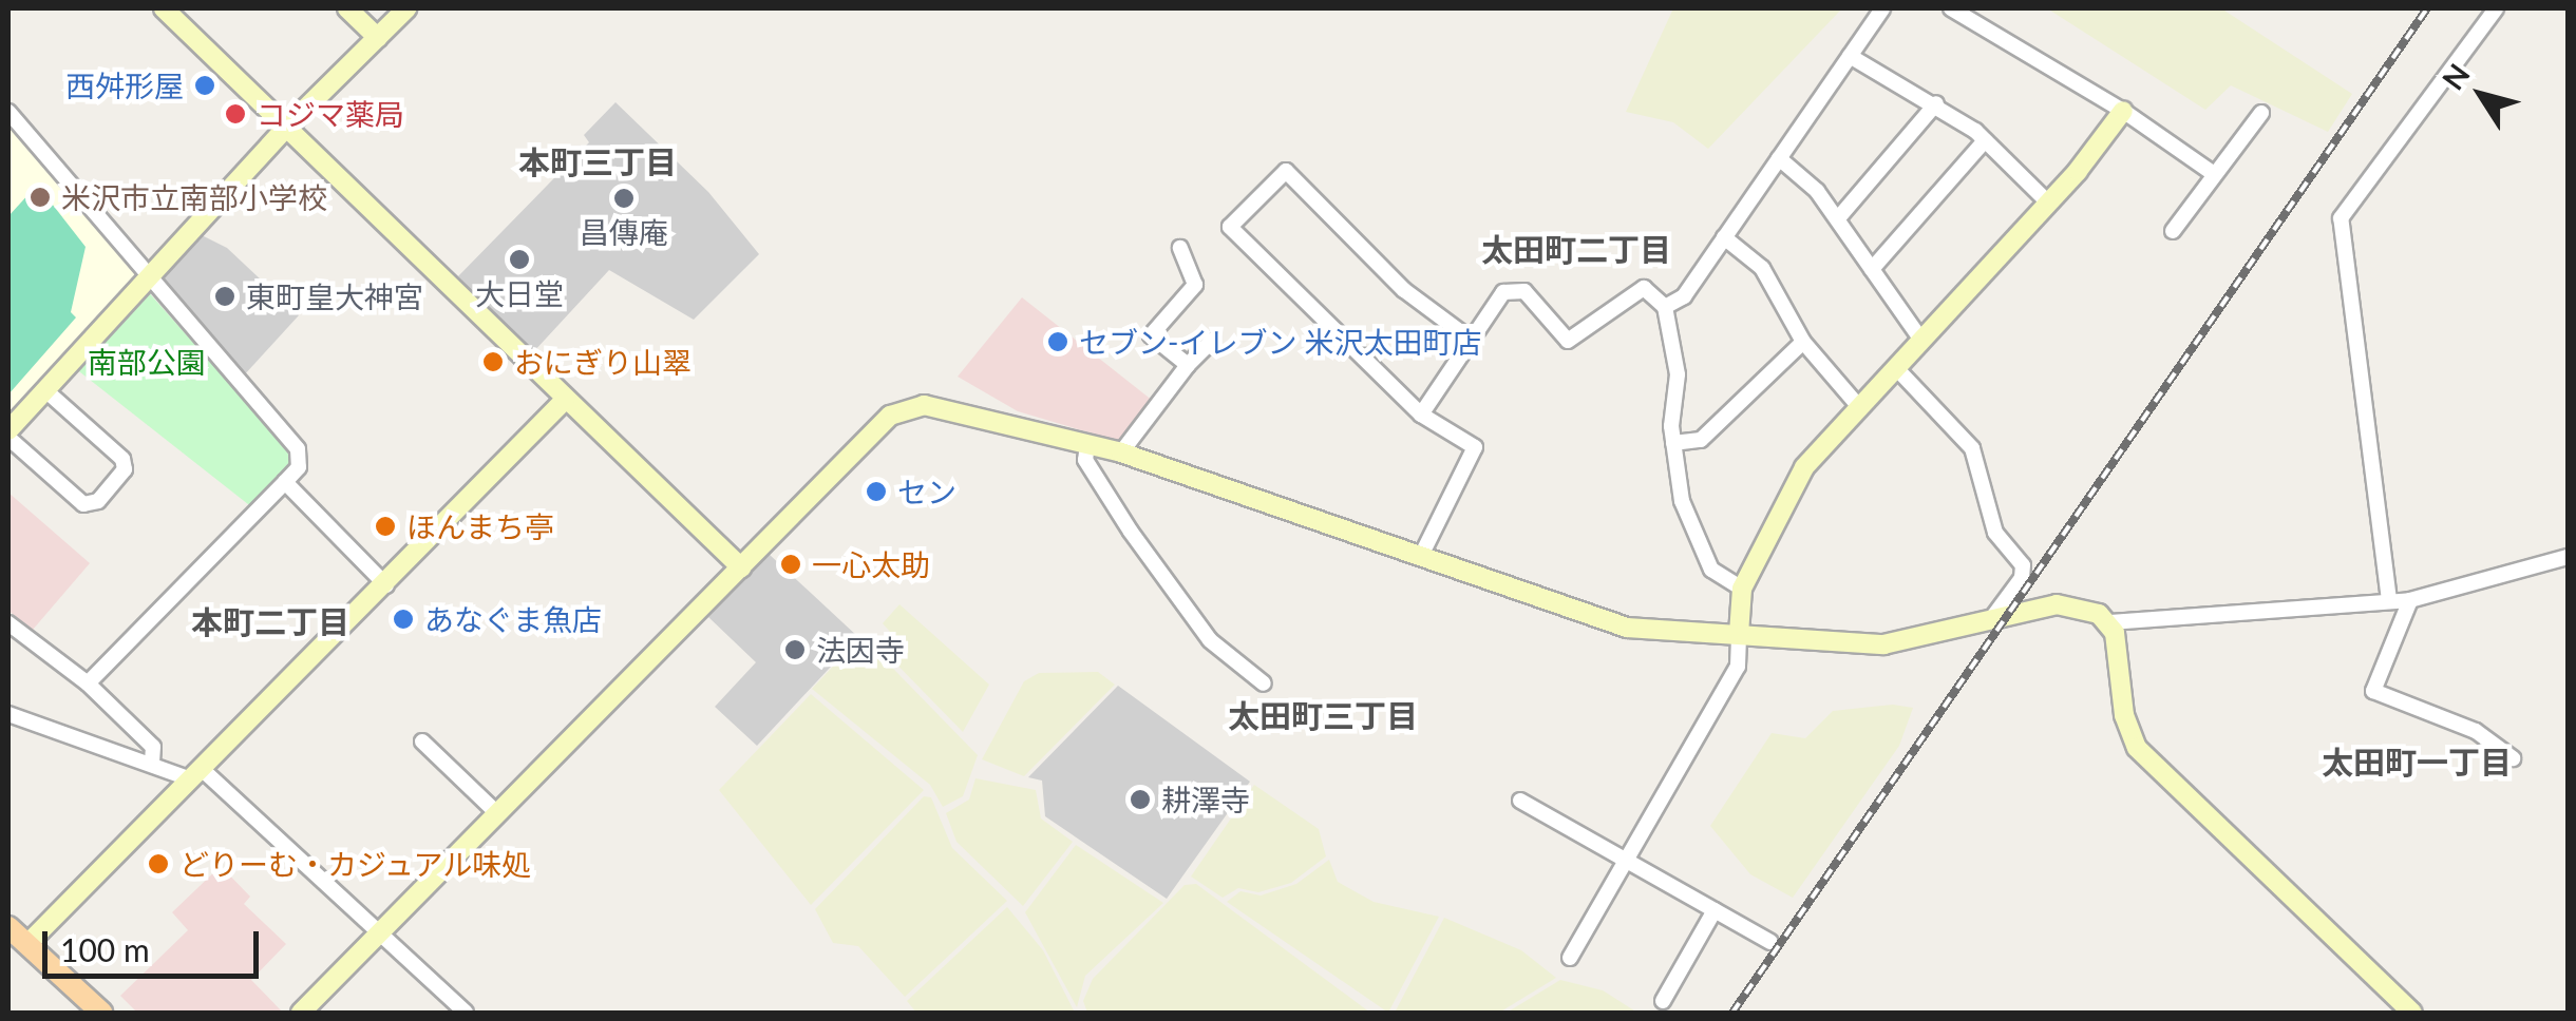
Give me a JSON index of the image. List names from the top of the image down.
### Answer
{
  "districts": [
    "本町三丁目",
    "太田町二丁目",
    "本町二丁目",
    "太田町三丁目",
    "太田町一丁目"
  ],
  "parks": ["南部公園"],
  "places": [
    "西舛形屋",
    "コジマ薬局",
    "米沢市立南部小学校",
    "昌傳庵",
    "大日堂",
    "東町皇大神宮",
    "セブン-イレブン 米沢太田町店",
    "おにぎり山翠",
    "セン",
    "ほんまち亭",
    "一心太助",
    "あなぐま魚店",
    "法因寺",
    "耕澤寺",
    "どりーむ・カジュアル味処"
  ],
  "scale_bar": "100 m",
  "north": "top left"
}
